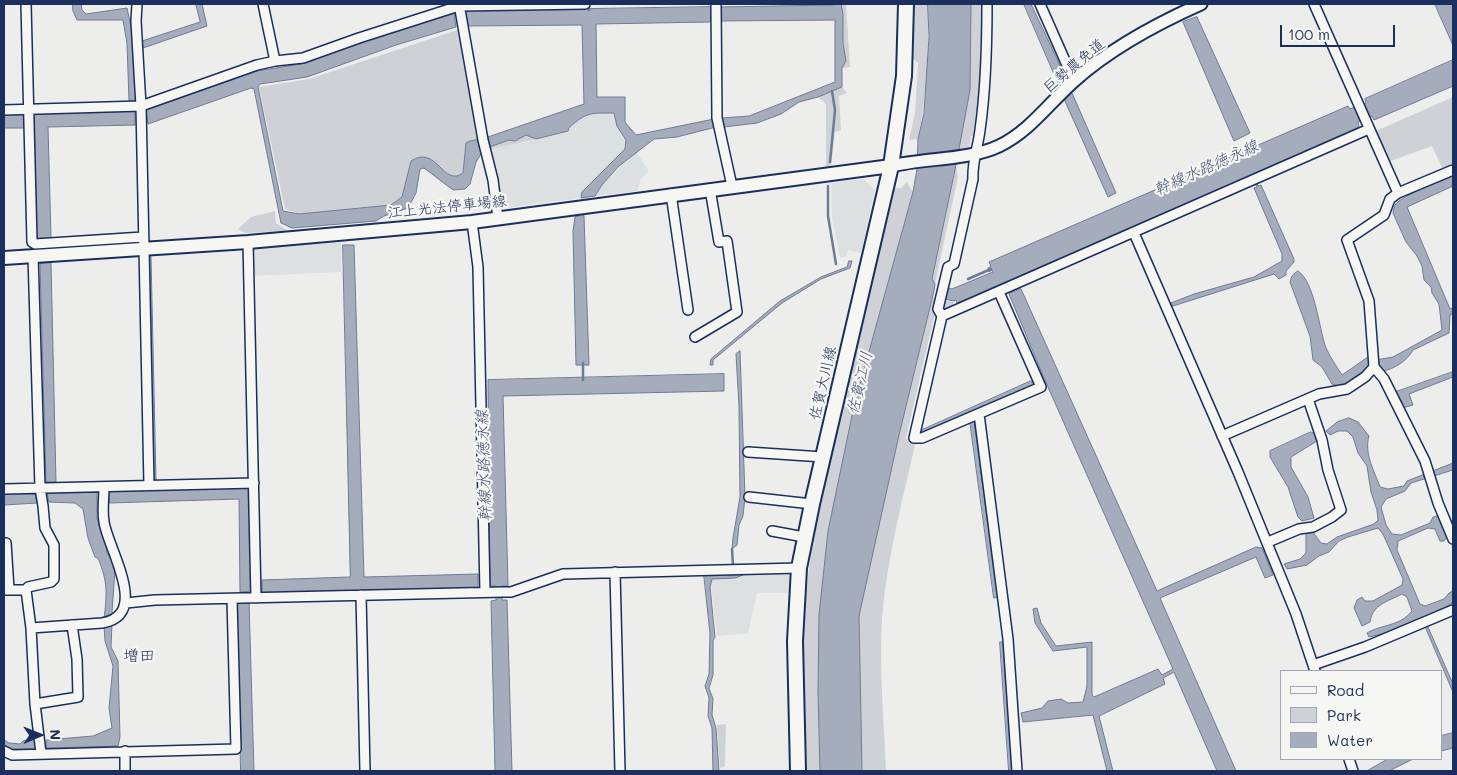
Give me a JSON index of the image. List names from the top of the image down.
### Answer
{
  "streets": {
    "main road": ["江上光法停車場線", "佐賀大川線"],
    "street": ["巨勢農免道"]
  },
  "crossings": [
    ["巨勢農免道", "江上光法停車場線"],
    ["巨勢農免道", "佐賀大川線"],
    ["江上光法停車場線", "佐賀大川線"]
  ],
  "districts": ["増田"],
  "water": ["幹線水路徳永線", "佐賀江川"],
  "legend": ["Road", "Park", "Water"],
  "scale_bar": "100 m",
  "north": "right"
}
